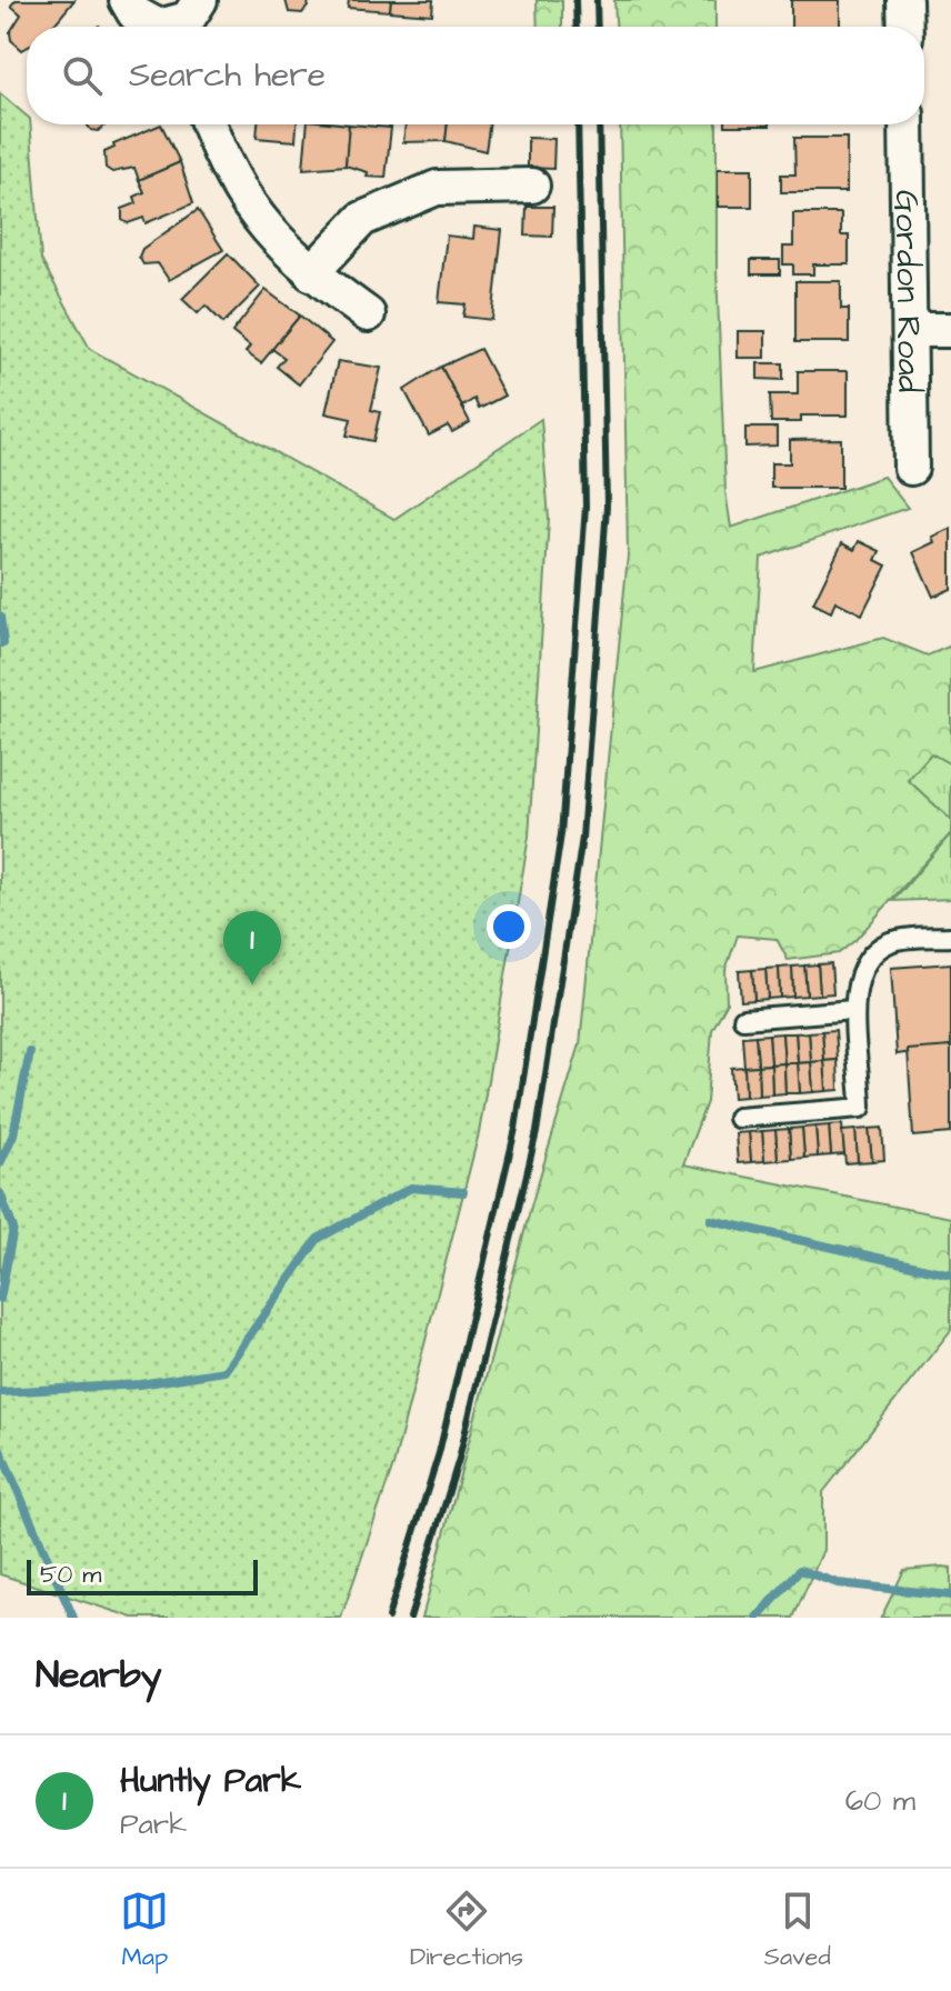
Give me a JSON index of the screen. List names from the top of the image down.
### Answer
{
  "streets": {
    "street": ["Gordon Road"]
  },
  "scale_bar": "50 m",
  "page": {
    "search": "Search here",
    "pins": "1",
    "scale": "50 m",
    "heading": "Nearby",
    "list": [
      {
        "mark": "1",
        "name": "Huntly Park",
        "note": "Park",
        "value": "60 m"
      }
    ],
    "nav": ["Map", "Directions", "Saved"]
  }
}
